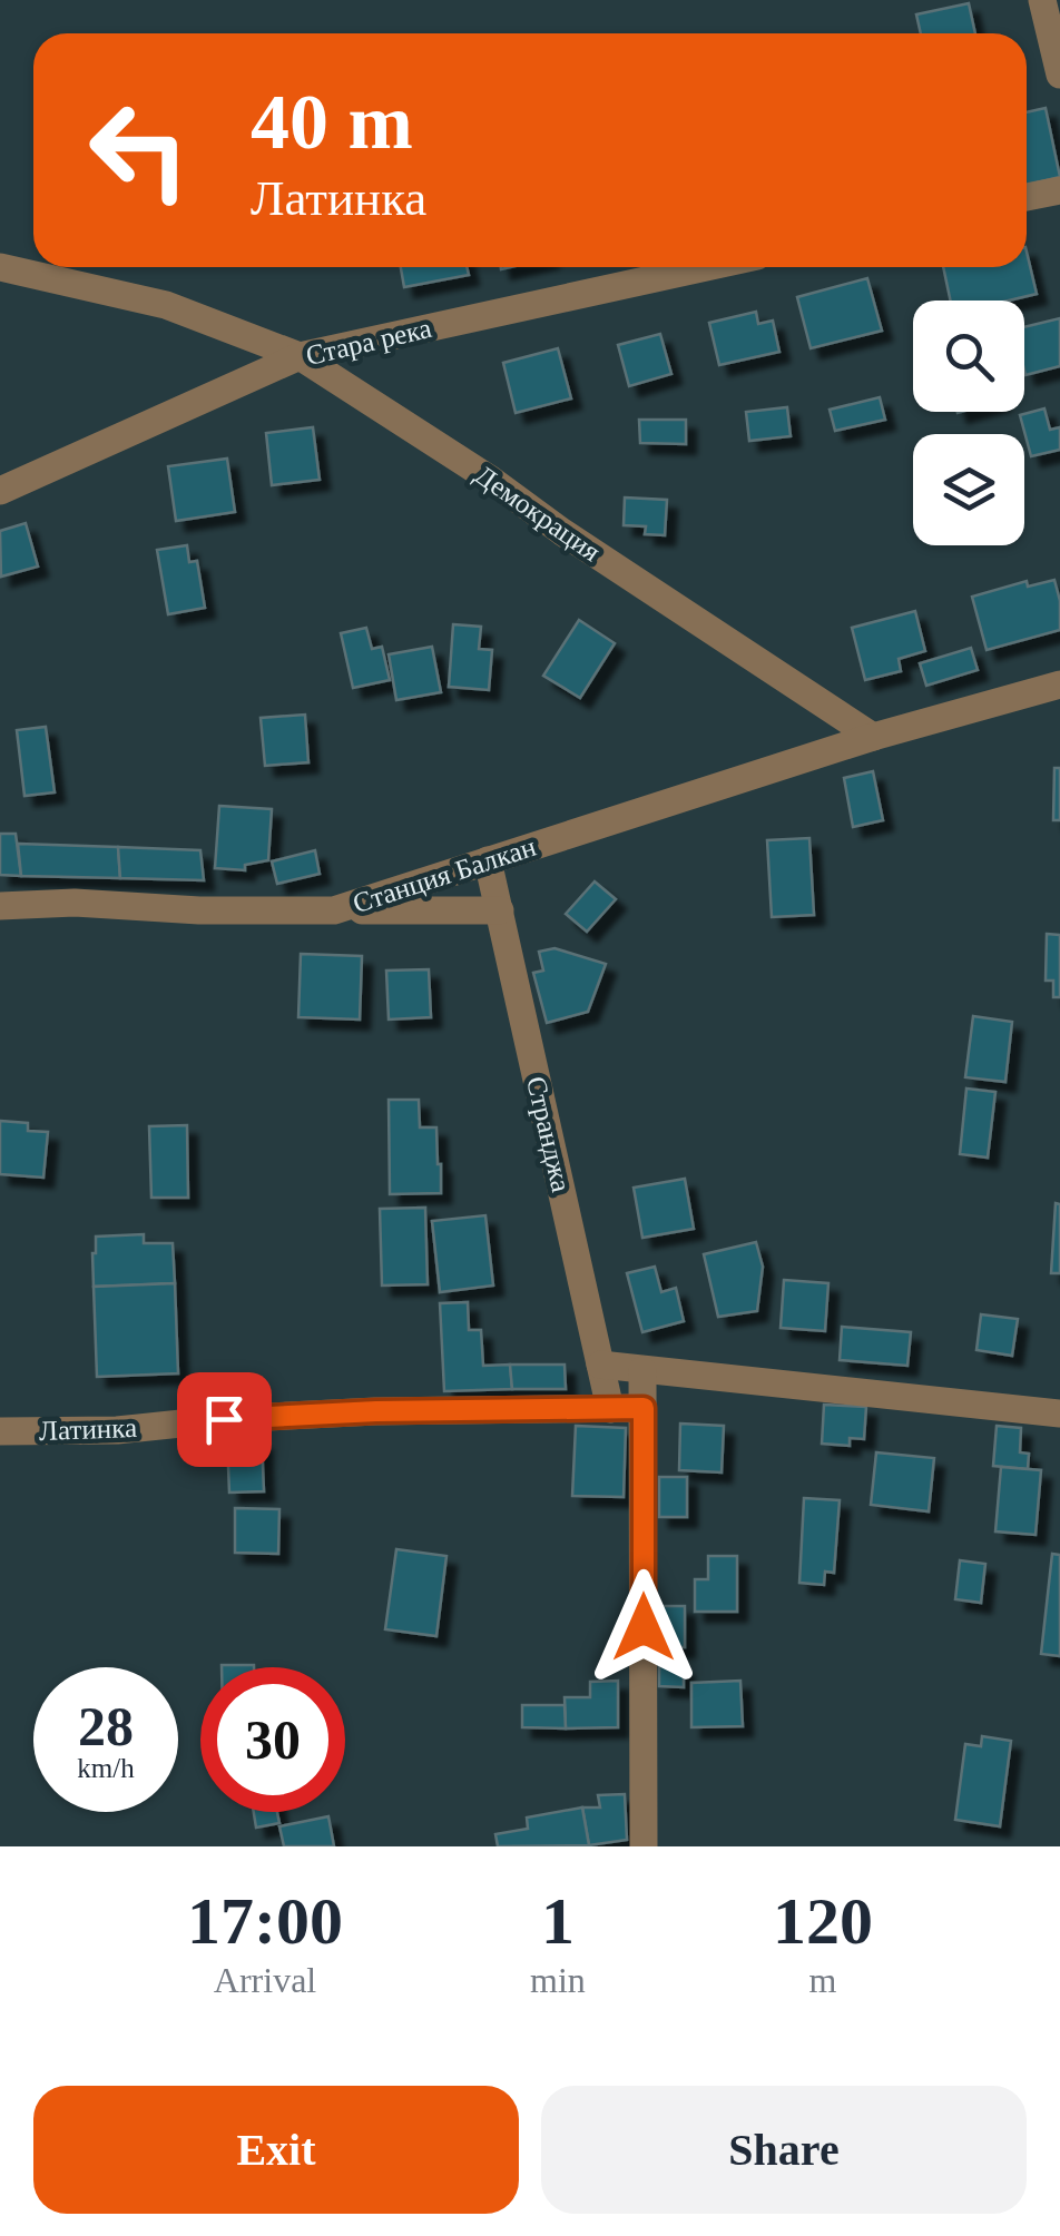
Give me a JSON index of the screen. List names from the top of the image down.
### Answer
{
  "streets": {
    "street": [
      "Стара река",
      "Демокрация",
      "Станция Балкан",
      "Странджа",
      "Латинка"
    ]
  },
  "crossings": [
    ["Стара река", "Демокрация"],
    ["Демокрация", "Станция Балкан"],
    ["Станция Балкан", "Странджа"],
    ["Странджа", "Латинка"]
  ],
  "page": {
    "turn": ["40 m", "Латинка"],
    "speed": "28 km/h",
    "limit": "30",
    "eta": [
      "17:00",
      "Arrival",
      "1",
      "min",
      "120",
      "m"
    ],
    "buttons": ["Exit", "Share"]
  }
}
